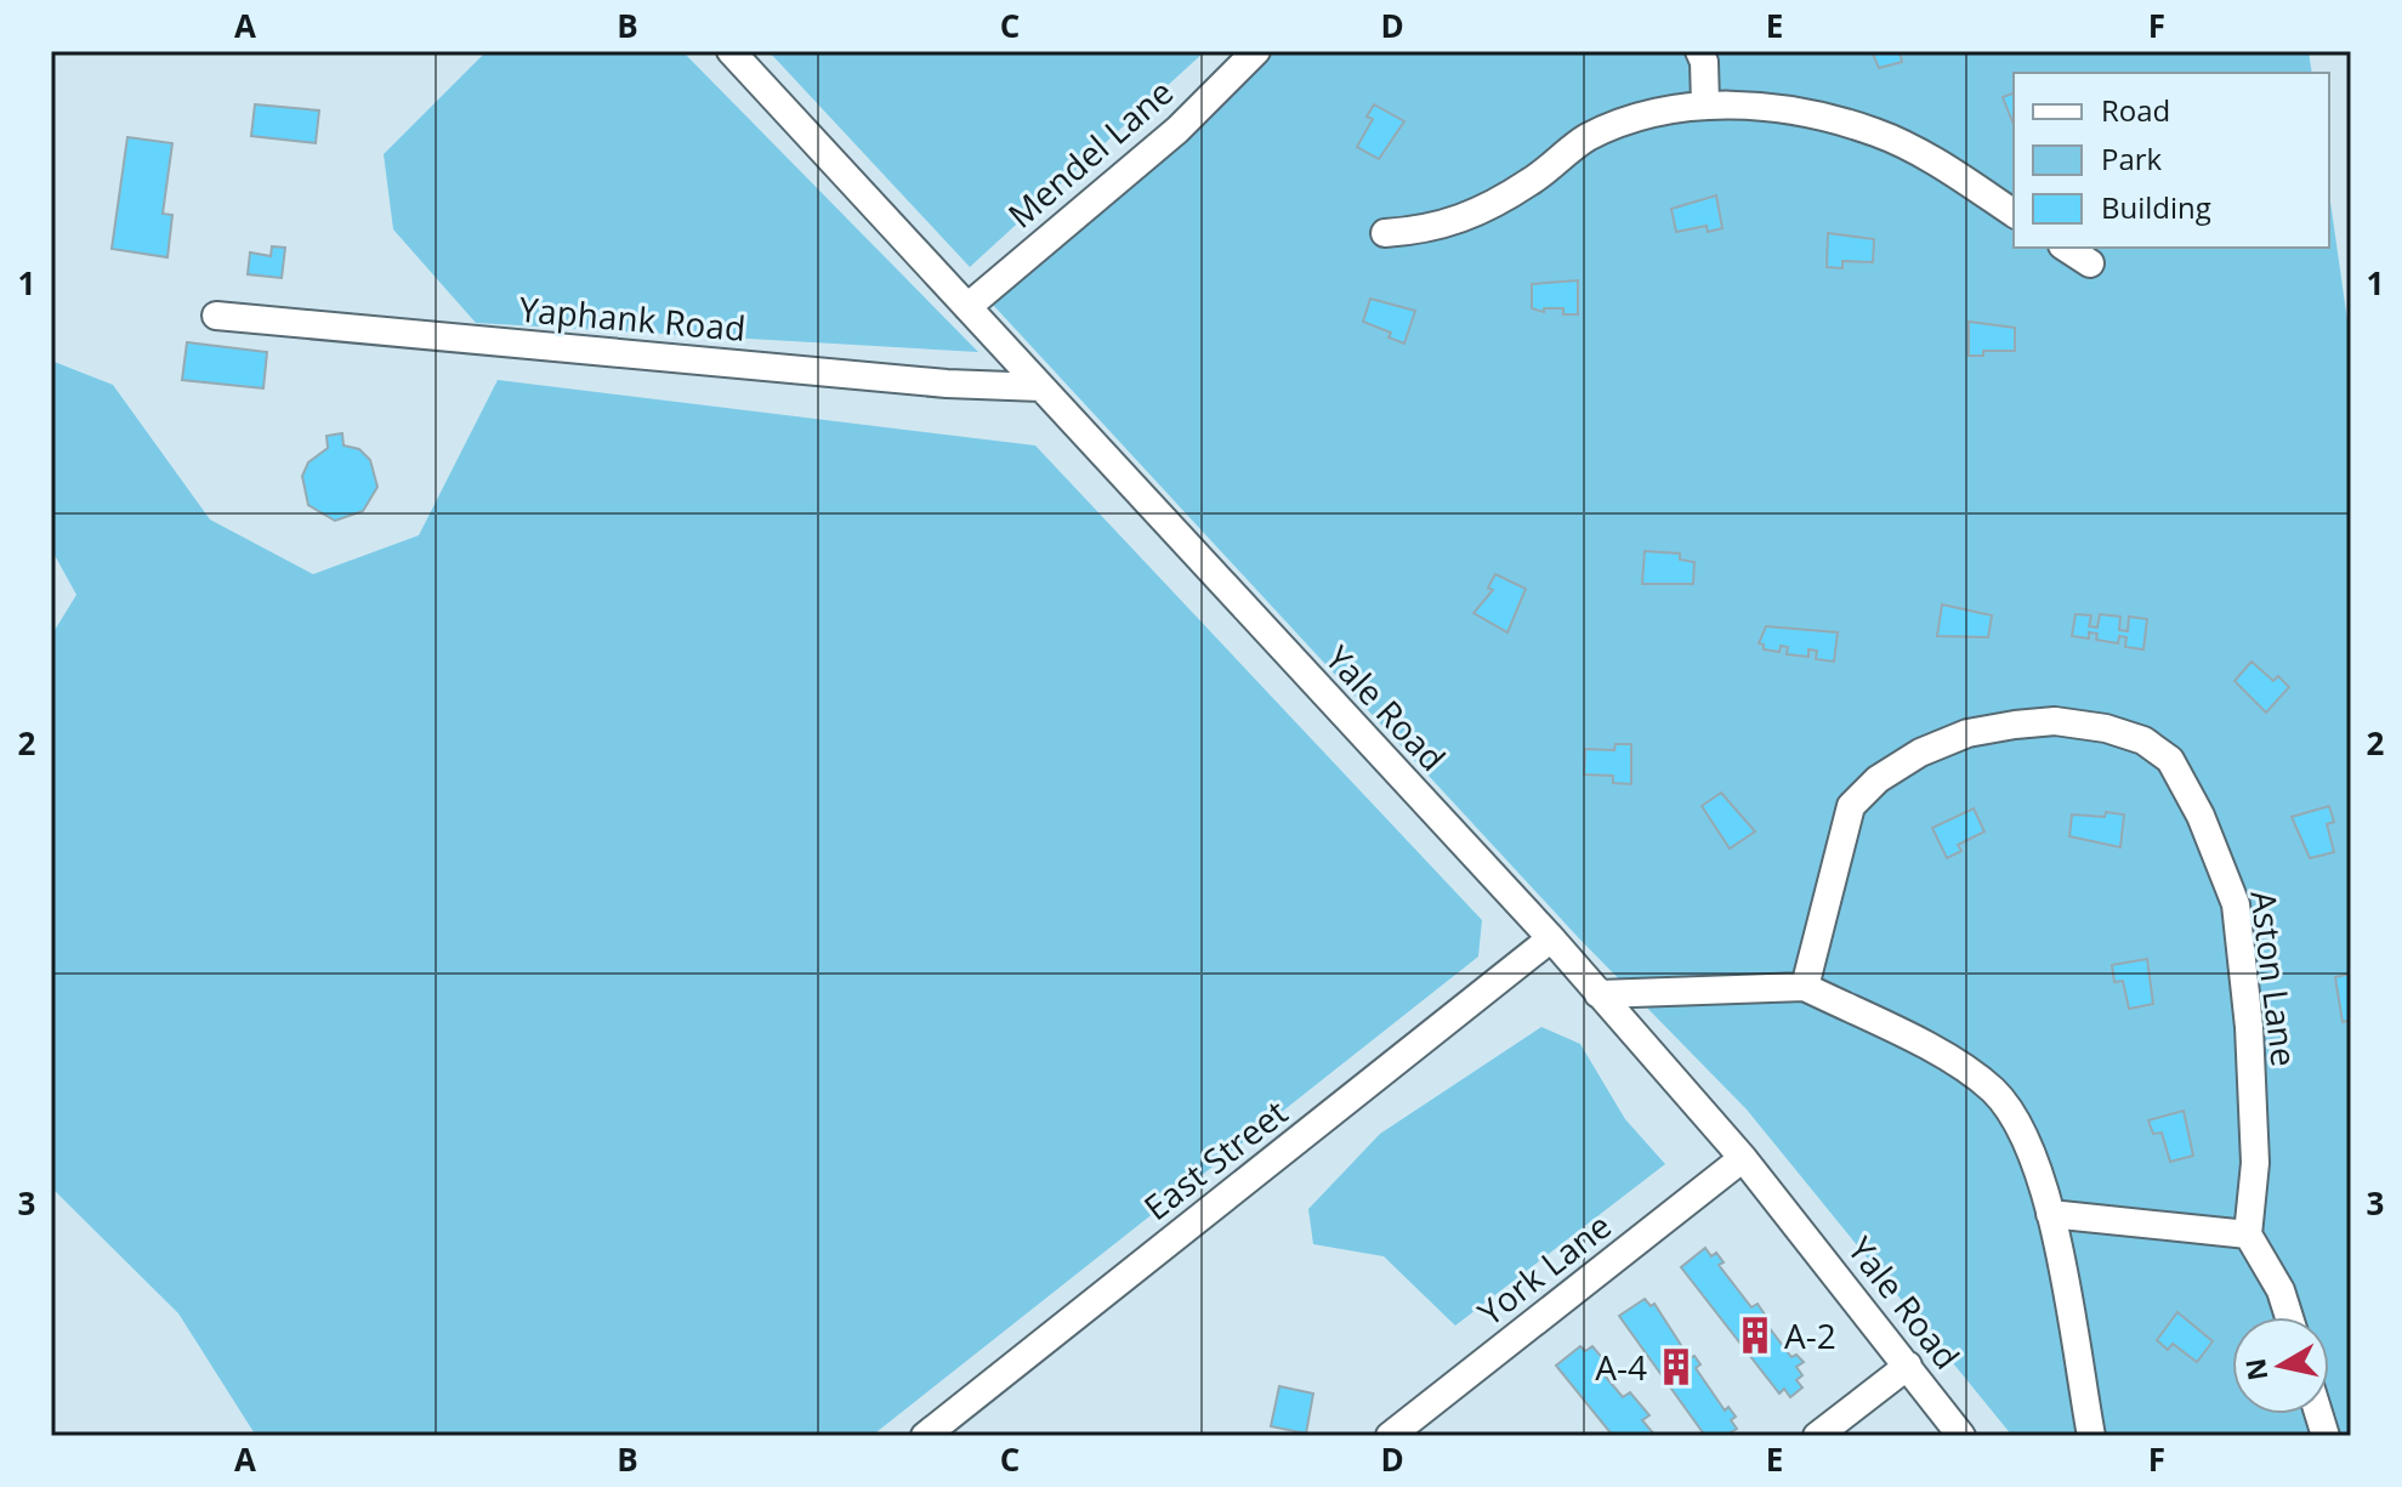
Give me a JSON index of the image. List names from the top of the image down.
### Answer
{
  "streets": {
    "street": [
      "Mendel Lane",
      "Yaphank Road",
      "Yale Road",
      "Aston Lane",
      "East Street",
      "York Lane"
    ]
  },
  "crossings": [
    ["Mendel Lane", "Yale Road"],
    ["Yaphank Road", "Yale Road"],
    ["Yale Road", "East Street"],
    ["Yale Road", "York Lane"]
  ],
  "places": {
    "building": ["A-2", "A-4"]
  },
  "legend": ["Road", "Park", "Building"],
  "north": "left",
  "grid": {
    "columns": [
      "A",
      "B",
      "C",
      "D",
      "E",
      "F"
    ],
    "rows": ["1", "2", "3"]
  }
}
